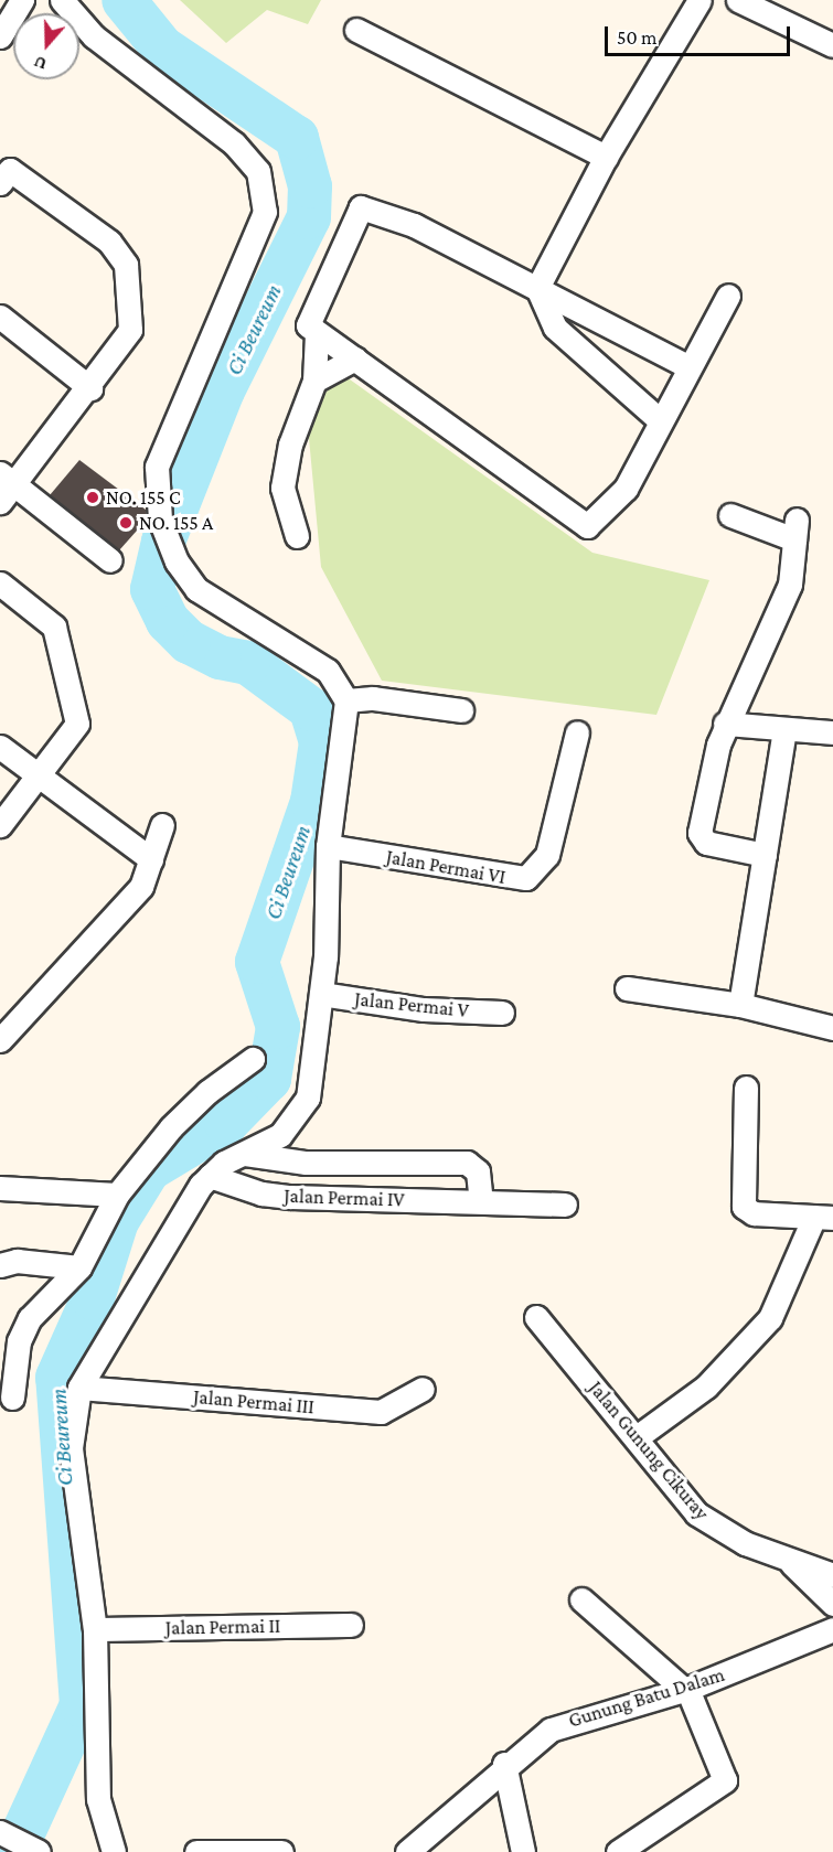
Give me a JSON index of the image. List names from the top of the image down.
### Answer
{
  "streets": {
    "street": [
      "Jalan Permai VI",
      "Jalan Permai V",
      "Jalan Permai IV",
      "Jalan Permai III",
      "Jalan Gunung Cikuray",
      "Jalan Permai II",
      "Gunung Batu Dalam"
    ]
  },
  "water": ["Ci Beureum"],
  "places": ["NO. 155 C", "NO. 155 A"],
  "scale_bar": "50 m",
  "north": "bottom"
}
